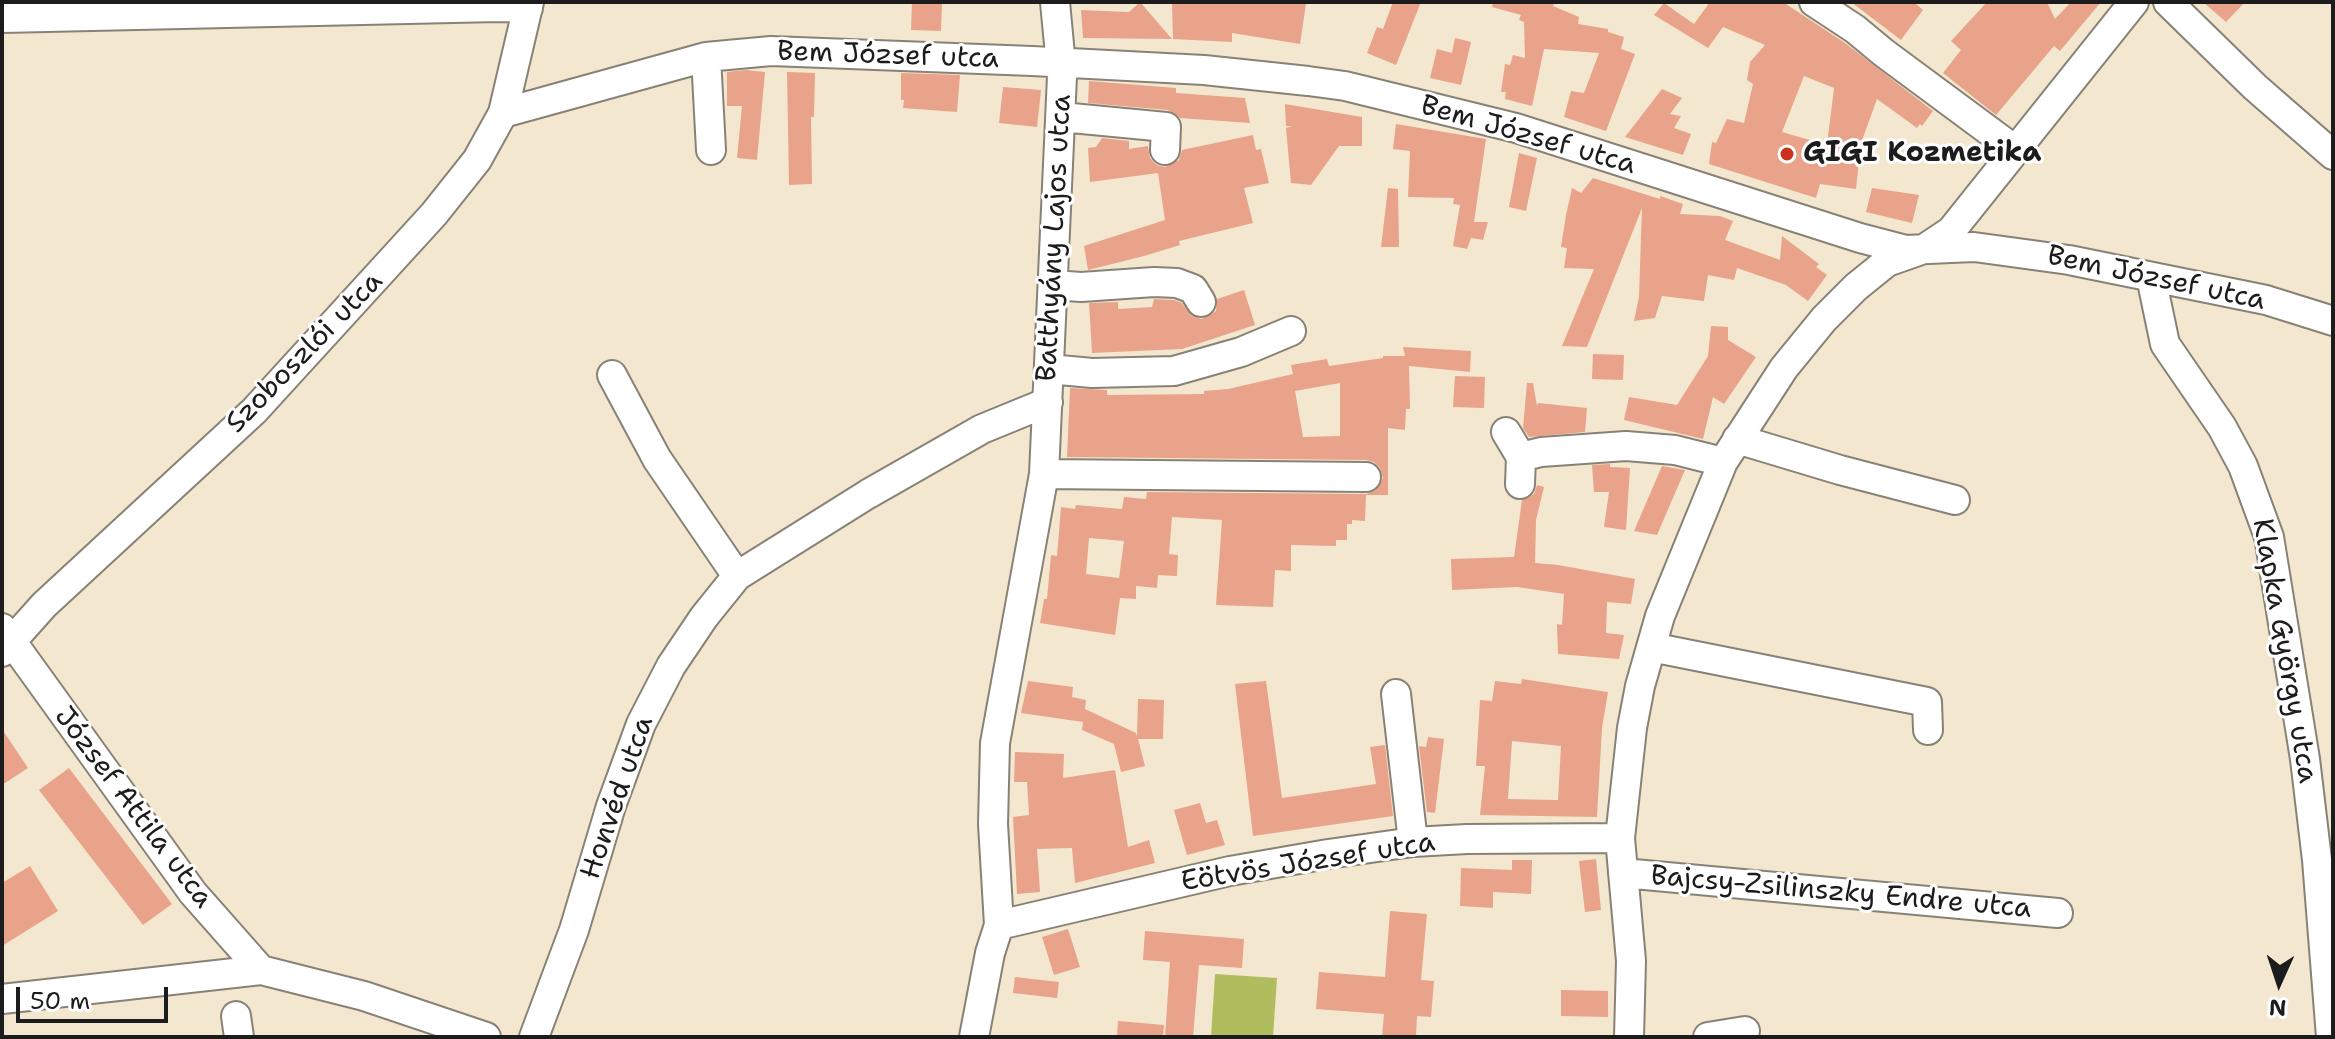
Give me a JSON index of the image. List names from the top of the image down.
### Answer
{
  "streets": {
    "street": [
      "Bem József utca",
      "Batthyány Lajos utca",
      "Szoboszlói utca",
      "Klapka György utca",
      "Honvéd utca",
      "József Attila utca",
      "Eötvös József utca",
      "Bajcsy-Zsilinszky Endre utca"
    ]
  },
  "crossings": [
    ["Bem József utca", "Batthyány Lajos utca"],
    ["Bem József utca", "Szoboszlói utca"],
    ["Bem József utca", "Klapka György utca"],
    ["Bem József utca", "Bajcsy-Zsilinszky Endre utca"],
    ["Batthyány Lajos utca", "Honvéd utca"],
    ["Batthyány Lajos utca", "Eötvös József utca"],
    ["Szoboszlói utca", "József Attila utca"],
    ["Eötvös József utca", "Bajcsy-Zsilinszky Endre utca"]
  ],
  "places": ["GIGI Kozmetika"],
  "scale_bar": "50 m",
  "north": "bottom"
}
